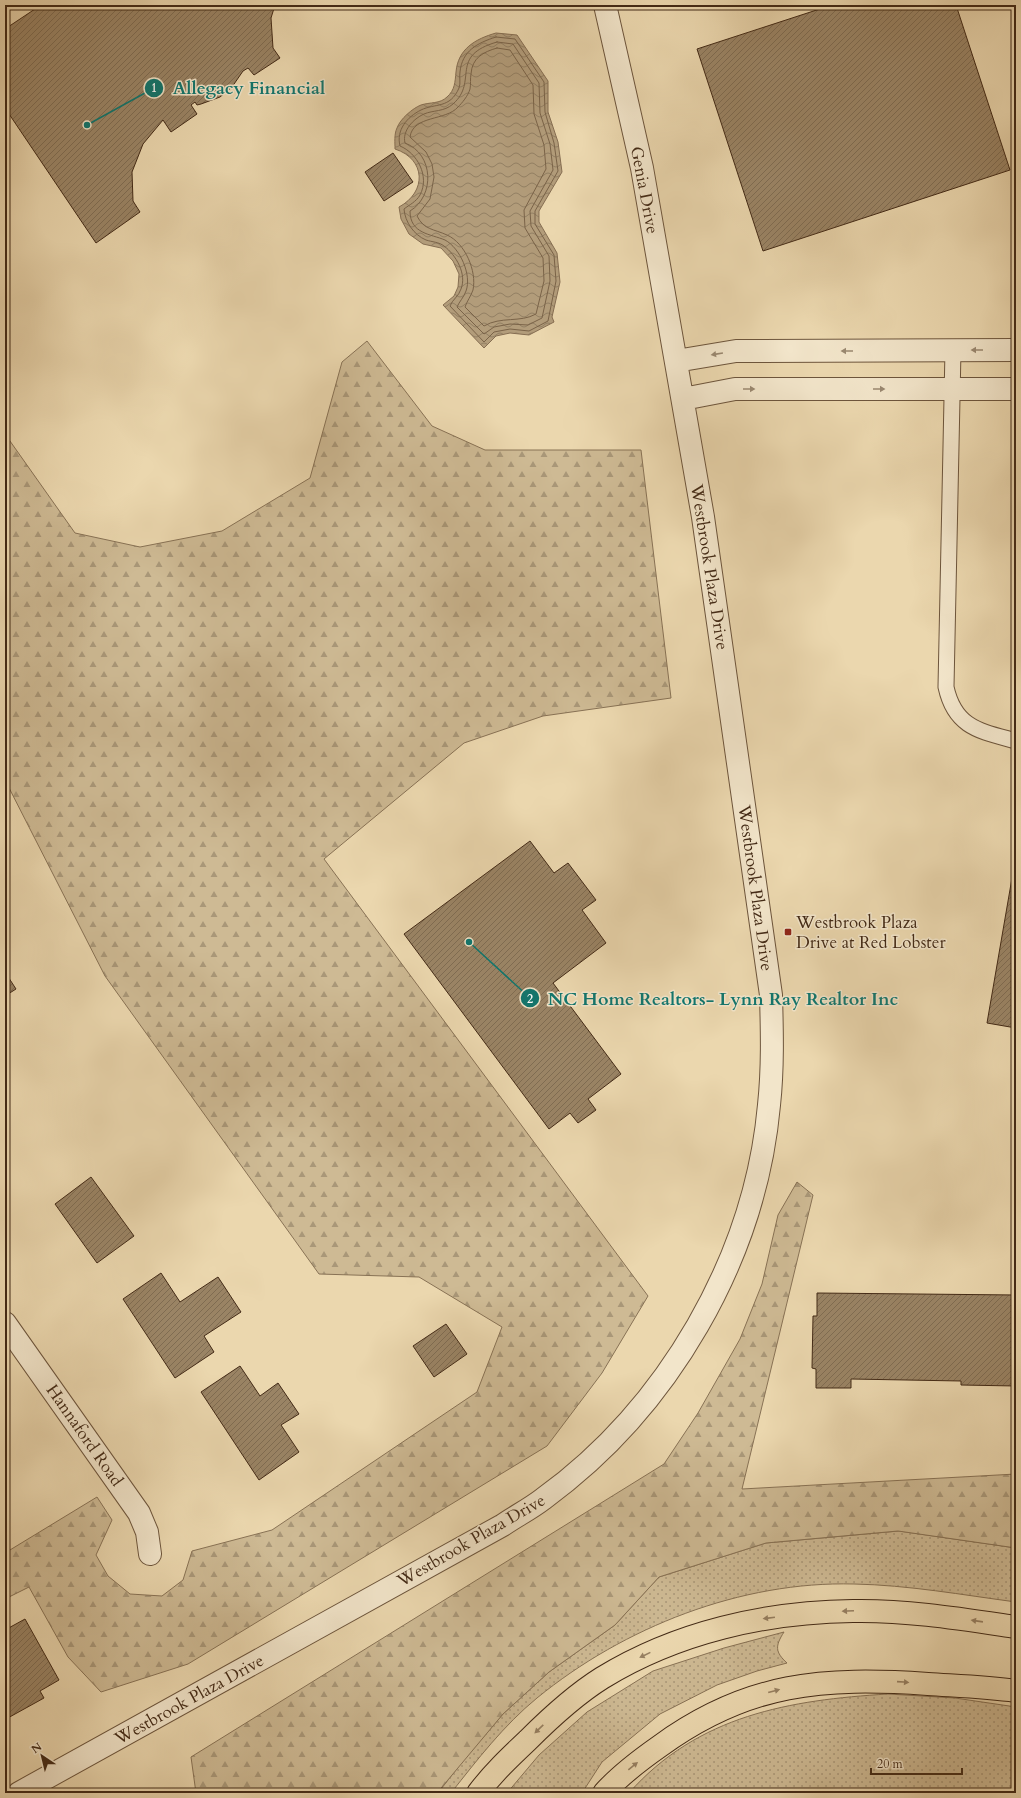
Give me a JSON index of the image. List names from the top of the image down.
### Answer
{
  "streets": {
    "street": ["Genia Drive", "Westbrook Plaza Drive", "Hannaford Road"]
  },
  "crossings": [
    ["Genia Drive", "Westbrook Plaza Drive"]
  ],
  "places": {
    "other": ["Allegacy Financial", "NC Home Realtors- Lynn Ray Realtor Inc"],
    "transit": ["Westbrook Plaza Drive at Red Lobster"]
  },
  "scale_bar": "20 m",
  "north": "top left"
}
